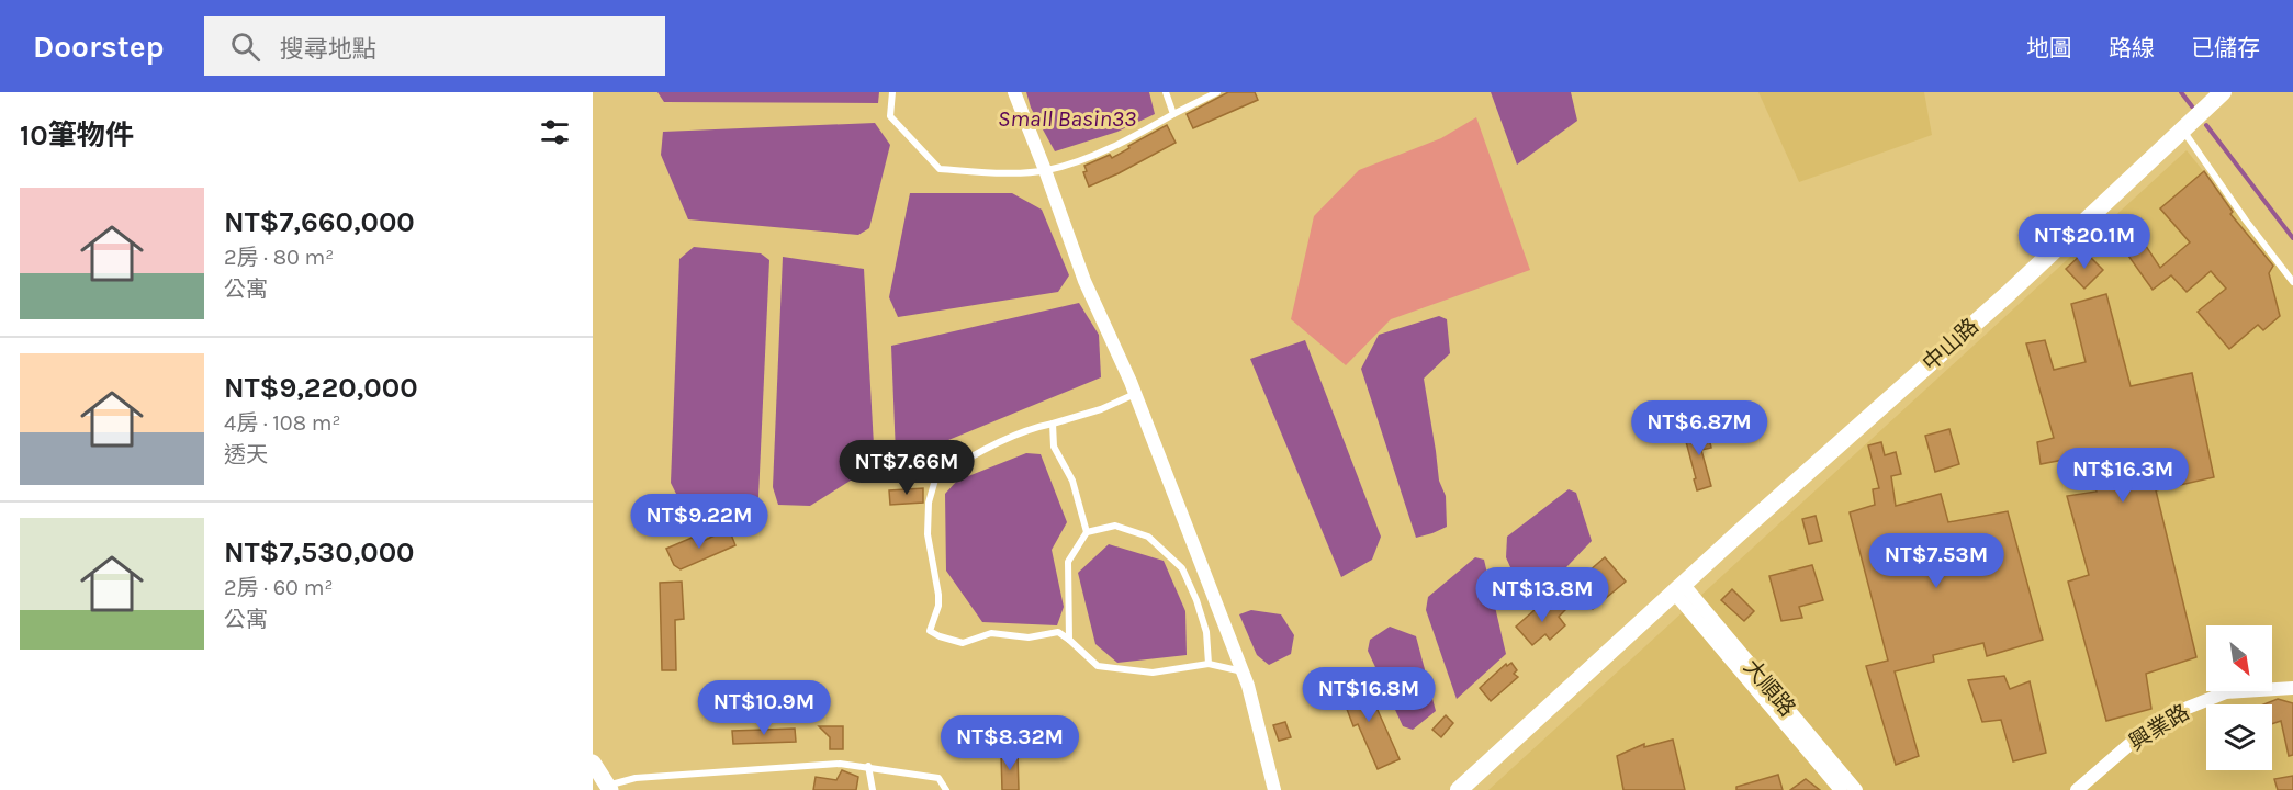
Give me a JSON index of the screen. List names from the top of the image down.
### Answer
{
  "streets": {
    "main road": ["中山路"],
    "street": ["大順路", "興業路"]
  },
  "crossings": [
    ["中山路", "大順路"]
  ],
  "water": ["Small Basin33"],
  "north": "bottom right",
  "page": {
    "header": "Doorstep",
    "search": "搜尋地點",
    "nav": ["地圖", "路線", "已儲存"],
    "heading": "10筆物件",
    "list": [
      {
        "name": "NT$7,660,000",
        "note": "2房 · 80 m² · 公寓"
      },
      {
        "name": "NT$9,220,000",
        "note": "4房 · 108 m² · 透天"
      },
      {
        "name": "NT$7,530,000",
        "note": "2房 · 60 m² · 公寓"
      }
    ],
    "price": [
      "NT$20.1M",
      "NT$6.87M",
      "NT$7.66M",
      "NT$16.3M",
      "NT$9.22M",
      "NT$7.53M",
      "NT$13.8M",
      "NT$16.8M",
      "NT$10.9M",
      "NT$8.32M"
    ]
  }
}
